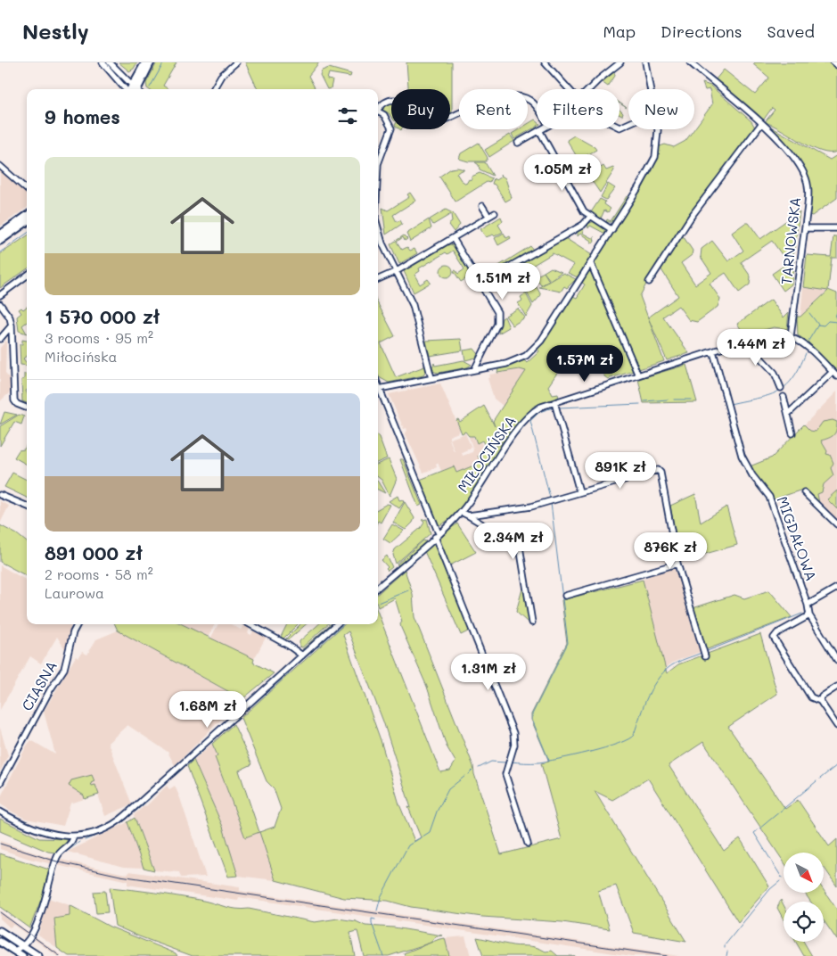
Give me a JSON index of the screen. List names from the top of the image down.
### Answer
{
  "streets": {
    "street": [
      "TARNOWSKA",
      "MIŁOCIŃSKA",
      "MIGDAŁOWA",
      "CIASNA"
    ]
  },
  "crossings": [
    ["TARNOWSKA", "MIŁOCIŃSKA"],
    ["MIŁOCIŃSKA", "MIGDAŁOWA"]
  ],
  "north": "bottom right",
  "page": {
    "header": "Nestly",
    "nav": ["Map", "Directions", "Saved"],
    "chip": [
      "Buy",
      "Rent",
      "Filters",
      "New"
    ],
    "heading": "9 homes",
    "list": [
      {
        "name": "1 570 000 zł",
        "note": "3 rooms · 95 m² · Miłocińska"
      },
      {
        "name": "891 000 zł",
        "note": "2 rooms · 58 m² · Laurowa"
      }
    ],
    "price": [
      "1.05M zł",
      "1.51M zł",
      "1.44M zł",
      "1.57M zł",
      "891K zł",
      "2.34M zł",
      "876K zł",
      "1.31M zł",
      "1.68M zł"
    ]
  }
}
